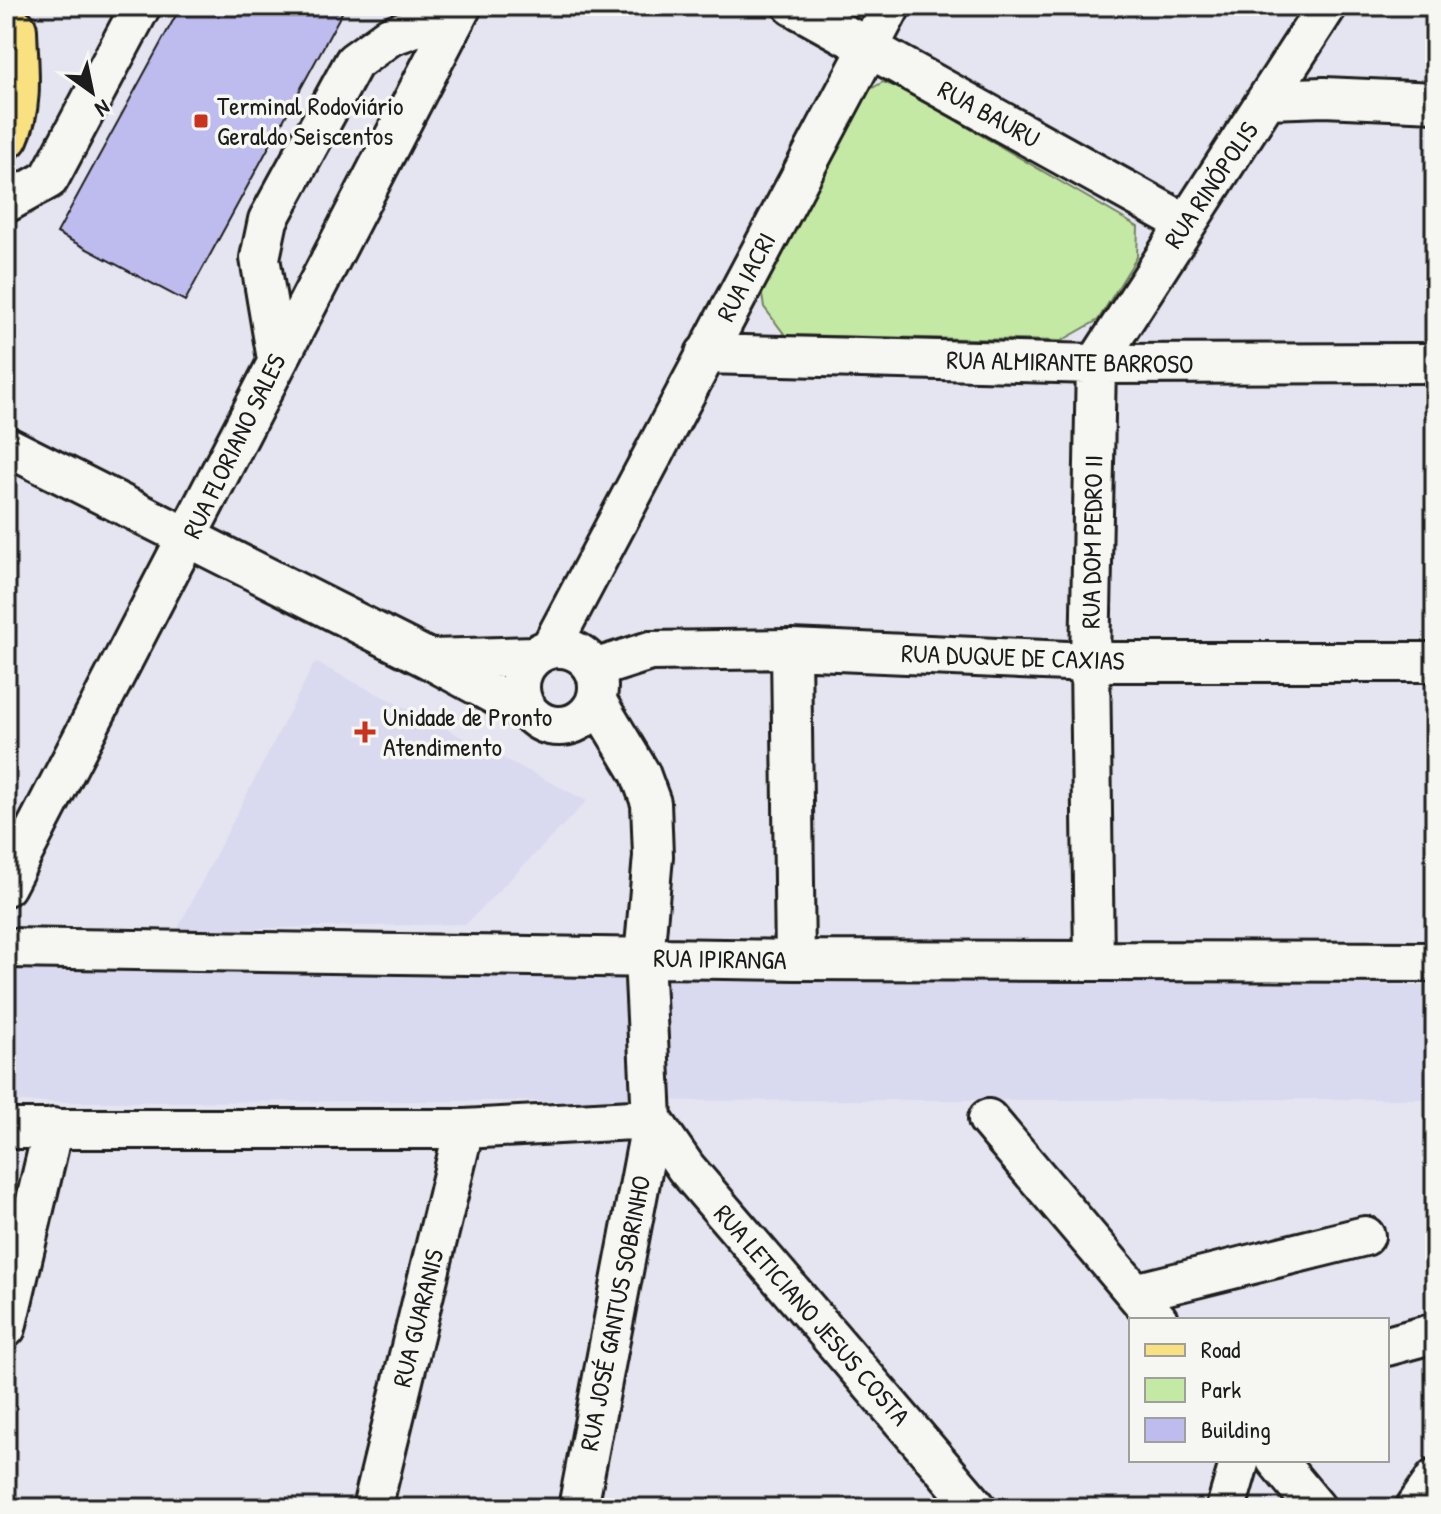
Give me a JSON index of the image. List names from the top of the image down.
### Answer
{
  "streets": {
    "street": [
      "RUA BAURU",
      "RUA RINÓPOLIS",
      "RUA IACRI",
      "RUA ALMIRANTE BARROSO",
      "RUA FLORIANO SALES",
      "RUA DOM PEDRO II",
      "RUA DUQUE DE CAXIAS",
      "RUA IPIRANGA",
      "RUA JOSÉ GANTUS SOBRINHO",
      "RUA LETICIANO JESUS COSTA",
      "RUA GUARANIS"
    ]
  },
  "crossings": [
    ["RUA BAURU", "RUA RINÓPOLIS"],
    ["RUA BAURU", "RUA IACRI"],
    ["RUA RINÓPOLIS", "RUA ALMIRANTE BARROSO"],
    ["RUA RINÓPOLIS", "RUA DOM PEDRO II"],
    ["RUA IACRI", "RUA ALMIRANTE BARROSO"],
    ["RUA IACRI", "RUA DUQUE DE CAXIAS"],
    ["RUA IACRI", "RUA JOSÉ GANTUS SOBRINHO"],
    ["RUA ALMIRANTE BARROSO", "RUA DOM PEDRO II"],
    ["RUA DOM PEDRO II", "RUA DUQUE DE CAXIAS"],
    ["RUA DOM PEDRO II", "RUA IPIRANGA"],
    ["RUA DUQUE DE CAXIAS", "RUA JOSÉ GANTUS SOBRINHO"],
    ["RUA IPIRANGA", "RUA JOSÉ GANTUS SOBRINHO"],
    ["RUA JOSÉ GANTUS SOBRINHO", "RUA LETICIANO JESUS COSTA"]
  ],
  "places": {
    "transit": ["Terminal Rodoviário Geraldo Seiscentos"],
    "health": ["Unidade de Pronto Atendimento"]
  },
  "legend": ["Road", "Park", "Building"],
  "north": "bottom right"
}
